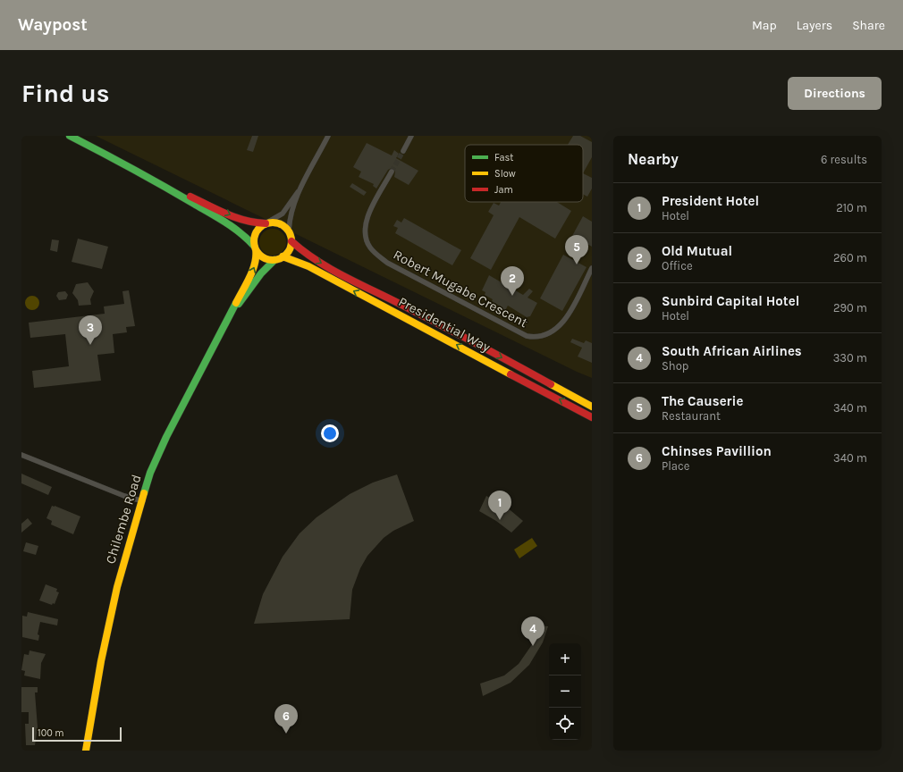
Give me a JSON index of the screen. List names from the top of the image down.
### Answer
{
  "streets": {
    "main road": ["Presidential Way", "Chilembe Road"],
    "street": ["Robert Mugabe Crescent"]
  },
  "legend": ["Fast", "Slow", "Jam"],
  "scale_bar": "100 m",
  "page": {
    "header": "Waypost",
    "nav": ["Map", "Layers", "Share"],
    "buttons": "Directions",
    "title": "Find us",
    "heading": ["Nearby", "6 results"],
    "list": [
      {
        "mark": "1",
        "name": "President Hotel",
        "note": "Hotel",
        "value": "210 m"
      },
      {
        "mark": "2",
        "name": "Old Mutual",
        "note": "Office",
        "value": "260 m"
      },
      {
        "mark": "3",
        "name": "Sunbird Capital Hotel",
        "note": "Hotel",
        "value": "290 m"
      },
      {
        "mark": "4",
        "name": "South African Airlines",
        "note": "Shop",
        "value": "330 m"
      },
      {
        "mark": "5",
        "name": "The Causerie",
        "note": "Restaurant",
        "value": "340 m"
      },
      {
        "mark": "6",
        "name": "Chinses Pavillion",
        "note": "Place",
        "value": "340 m"
      }
    ],
    "pins": [
      "5",
      "2",
      "3",
      "1",
      "4",
      "6"
    ],
    "map_buttons": ["+", "−"],
    "scale": "100 m"
  }
}
